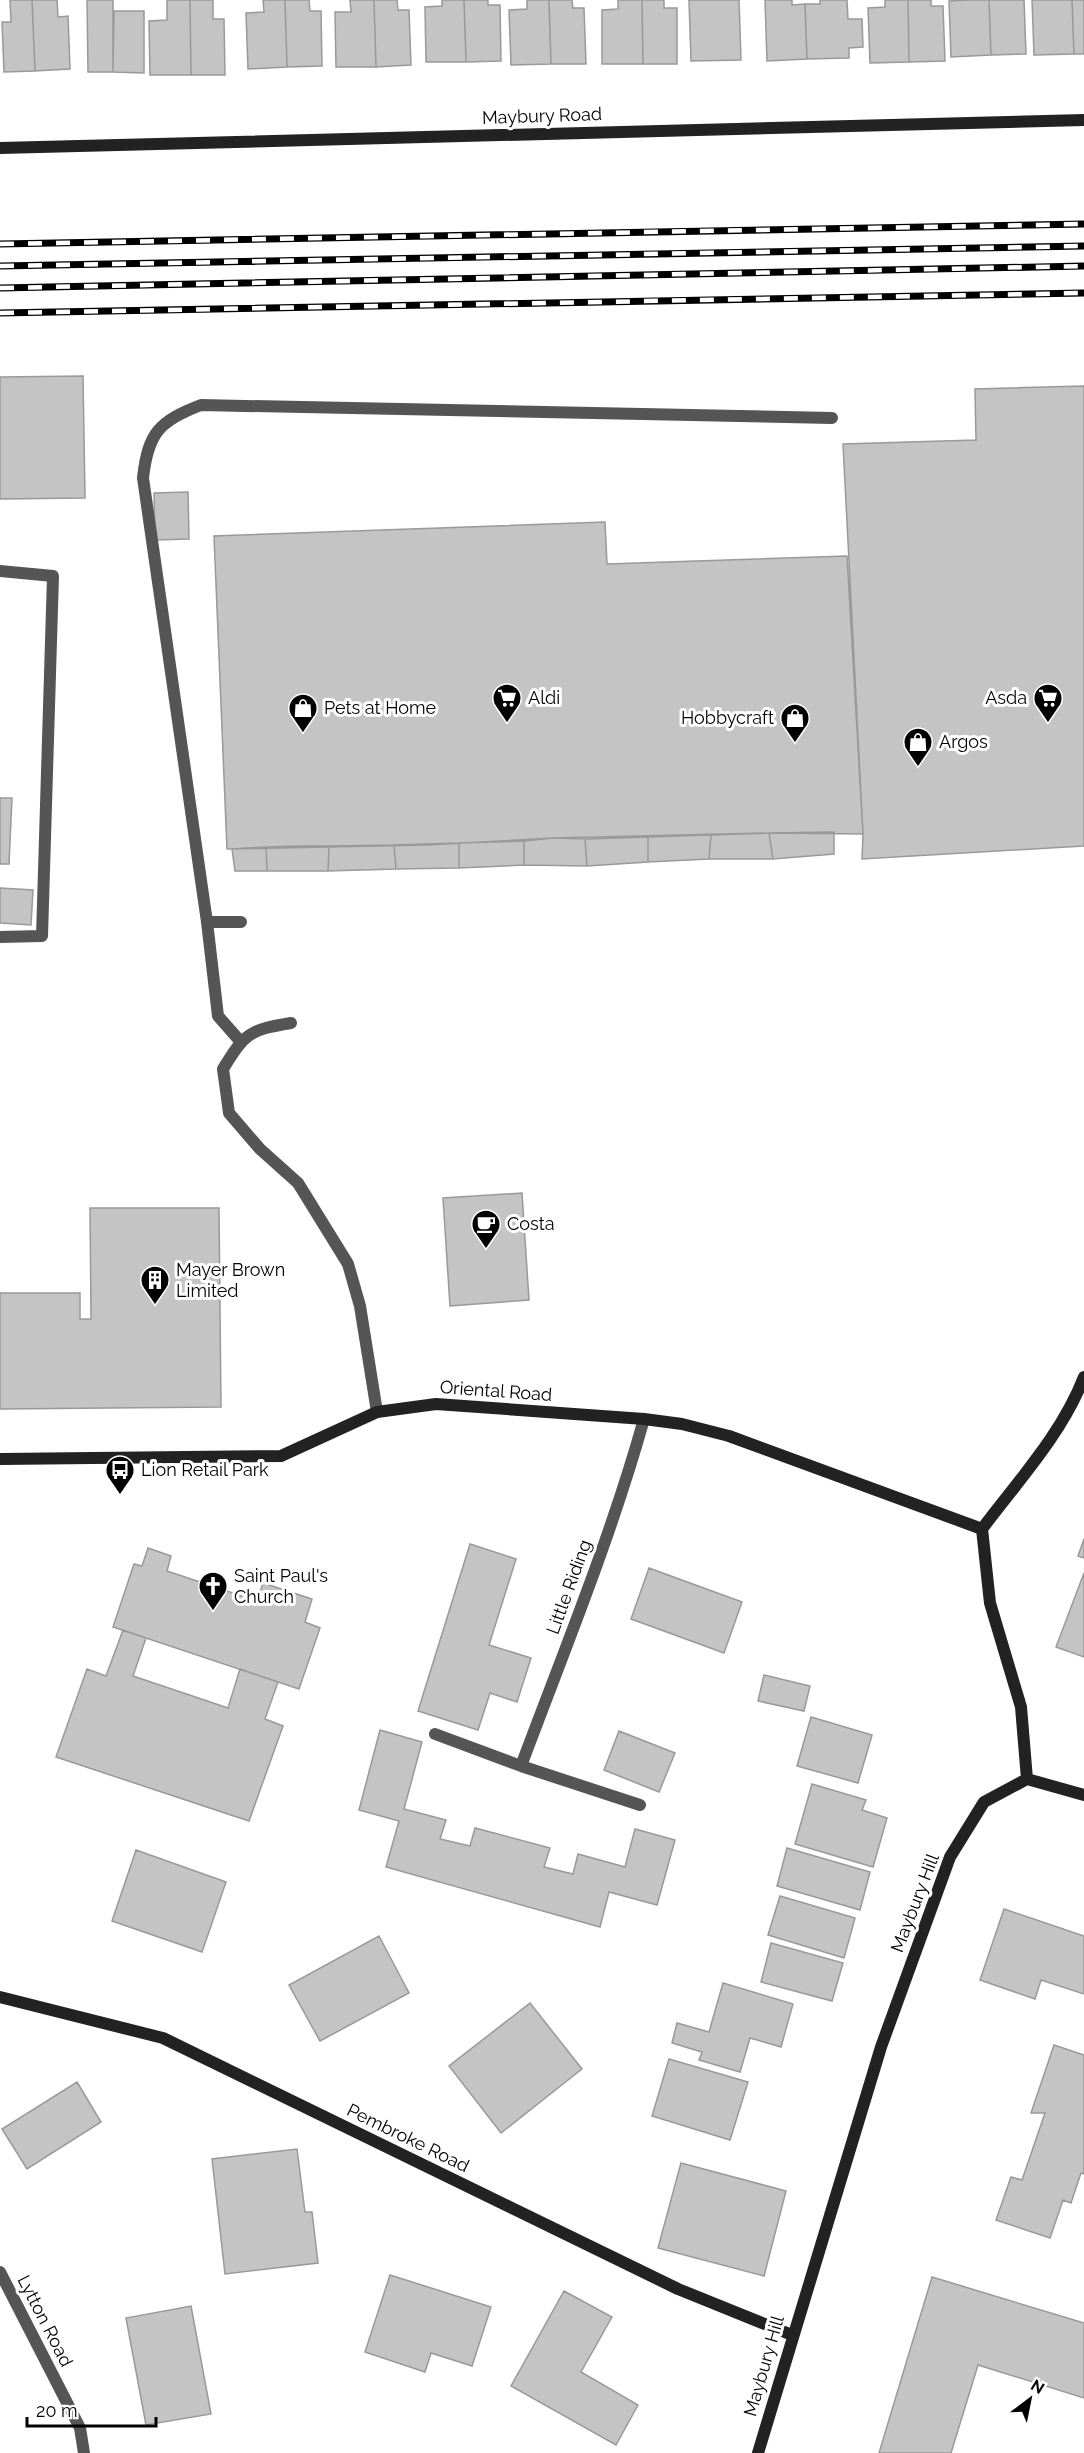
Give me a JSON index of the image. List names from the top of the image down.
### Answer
{
  "streets": {
    "street": [
      "Maybury Road",
      "Oriental Road",
      "Little Riding",
      "Maybury Hill",
      "Pembroke Road",
      "Lytton Road"
    ]
  },
  "crossings": [
    ["Oriental Road", "Little Riding"],
    ["Maybury Hill", "Pembroke Road"]
  ],
  "places": {
    "supermarket": ["Aldi", "Asda"],
    "shop": ["Pets at Home", "Hobbycraft", "Argos"],
    "cafe": ["Costa"],
    "building": ["Mayer Brown Limited"],
    "bus stop": ["Lion Retail Park"],
    "church": ["Saint Paul's Church"]
  },
  "scale_bar": "20 m",
  "north": "top right"
}
